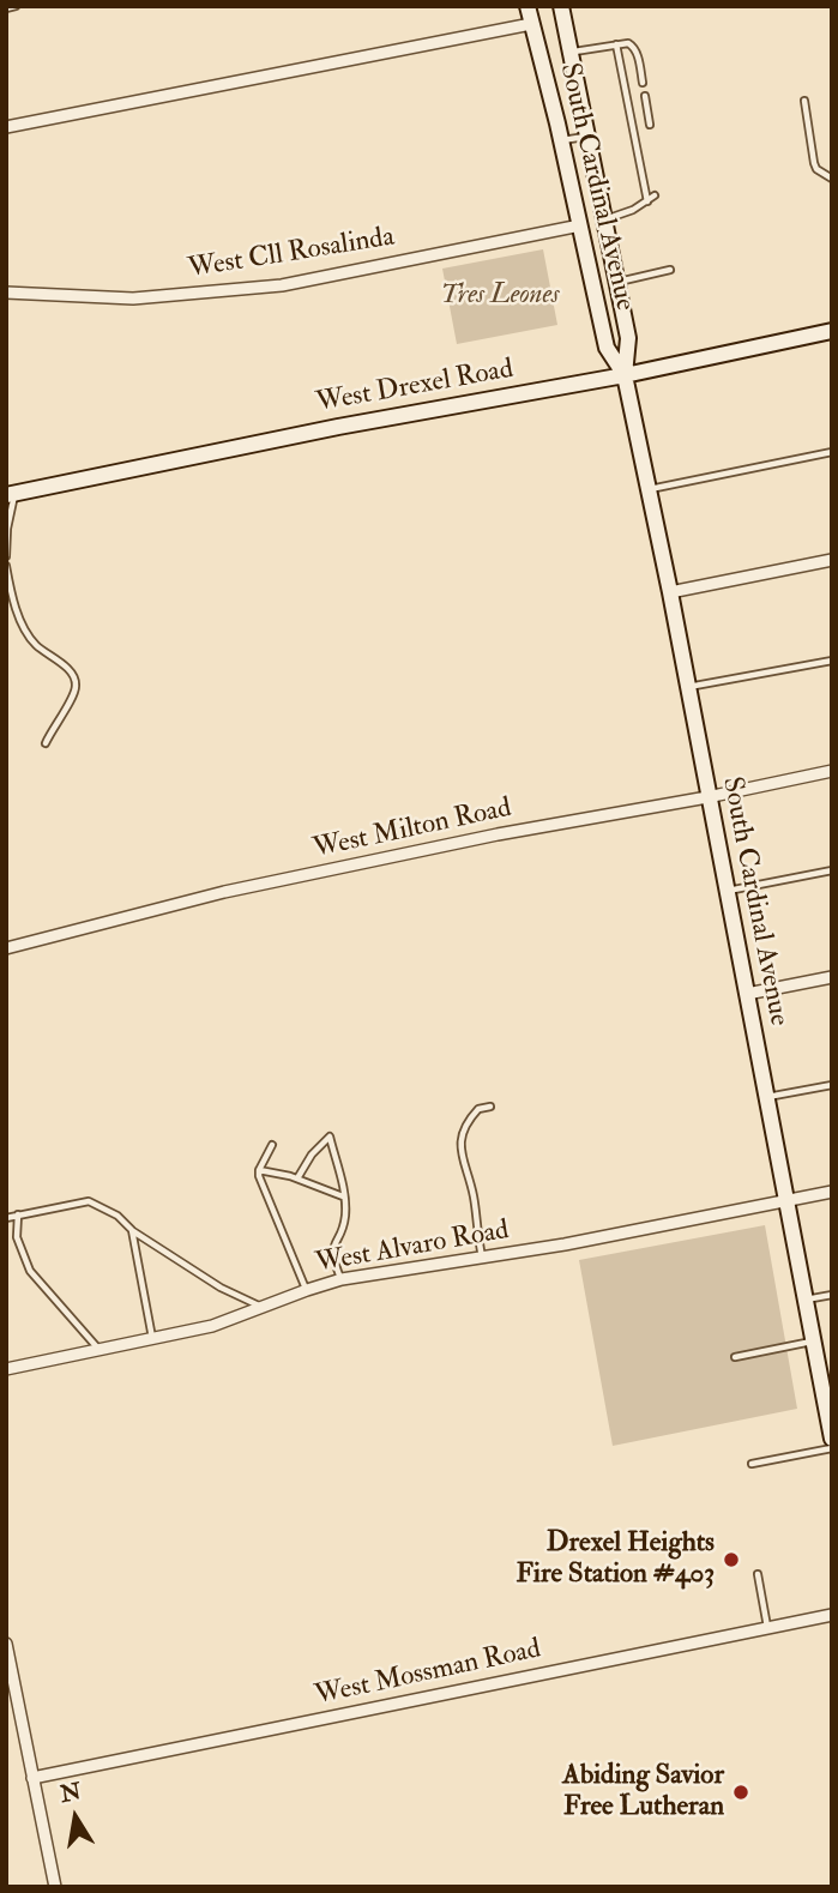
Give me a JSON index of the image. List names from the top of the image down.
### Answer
{
  "streets": {
    "main road": ["South Cardinal Avenue", "West Drexel Road"],
    "street": [
      "West Cll Rosalinda",
      "West Milton Road",
      "West Alvaro Road",
      "West Mossman Road"
    ]
  },
  "crossings": [
    ["South Cardinal Avenue", "West Cll Rosalinda"],
    ["South Cardinal Avenue", "West Drexel Road"],
    ["South Cardinal Avenue", "West Milton Road"],
    ["South Cardinal Avenue", "West Alvaro Road"]
  ],
  "parks": ["Tres Leones"],
  "places": ["Drexel Heights Fire Station #403", "Abiding Savior Free Lutheran"],
  "north": "top"
}
